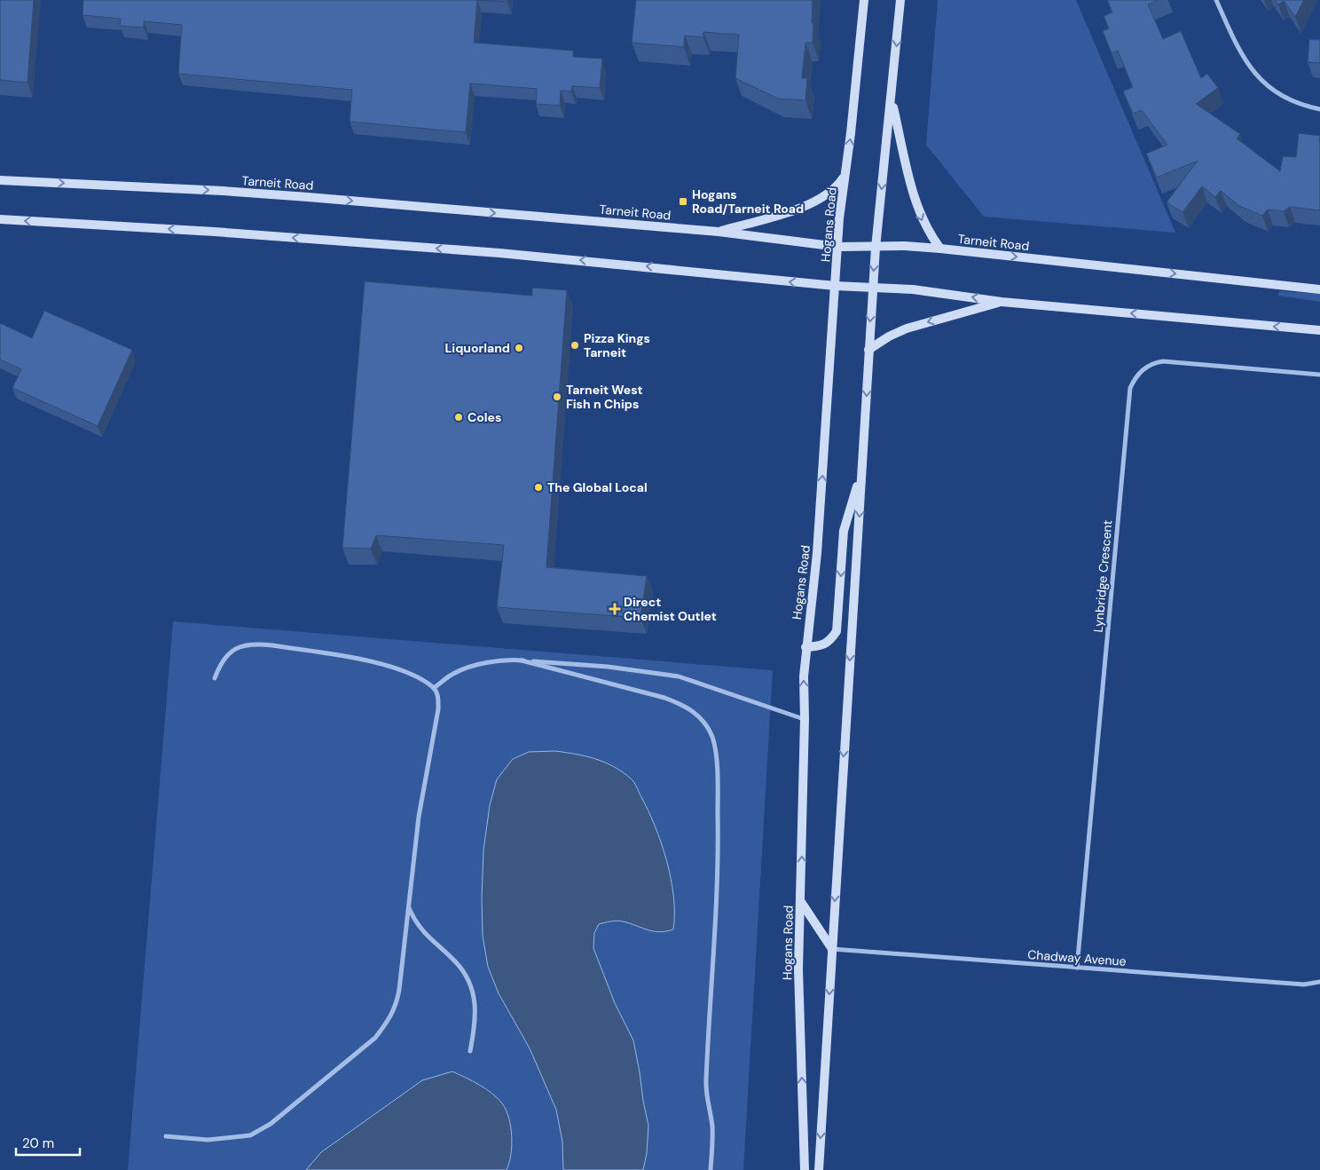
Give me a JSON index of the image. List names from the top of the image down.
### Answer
{
  "streets": {
    "main road": ["Tarneit Road", "Hogans Road"],
    "street": ["Lynbridge Crescent", "Chadway Avenue"]
  },
  "crossings": [
    ["Tarneit Road", "Hogans Road"],
    ["Lynbridge Crescent", "Chadway Avenue"]
  ],
  "places": {
    "transit": ["Hogans Road/Tarneit Road"],
    "other": [
      "Pizza Kings Tarneit",
      "Liquorland",
      "Tarneit West Fish n Chips",
      "Coles",
      "The Global Local"
    ],
    "health": ["Direct Chemist Outlet"]
  },
  "scale_bar": "20 m"
}
